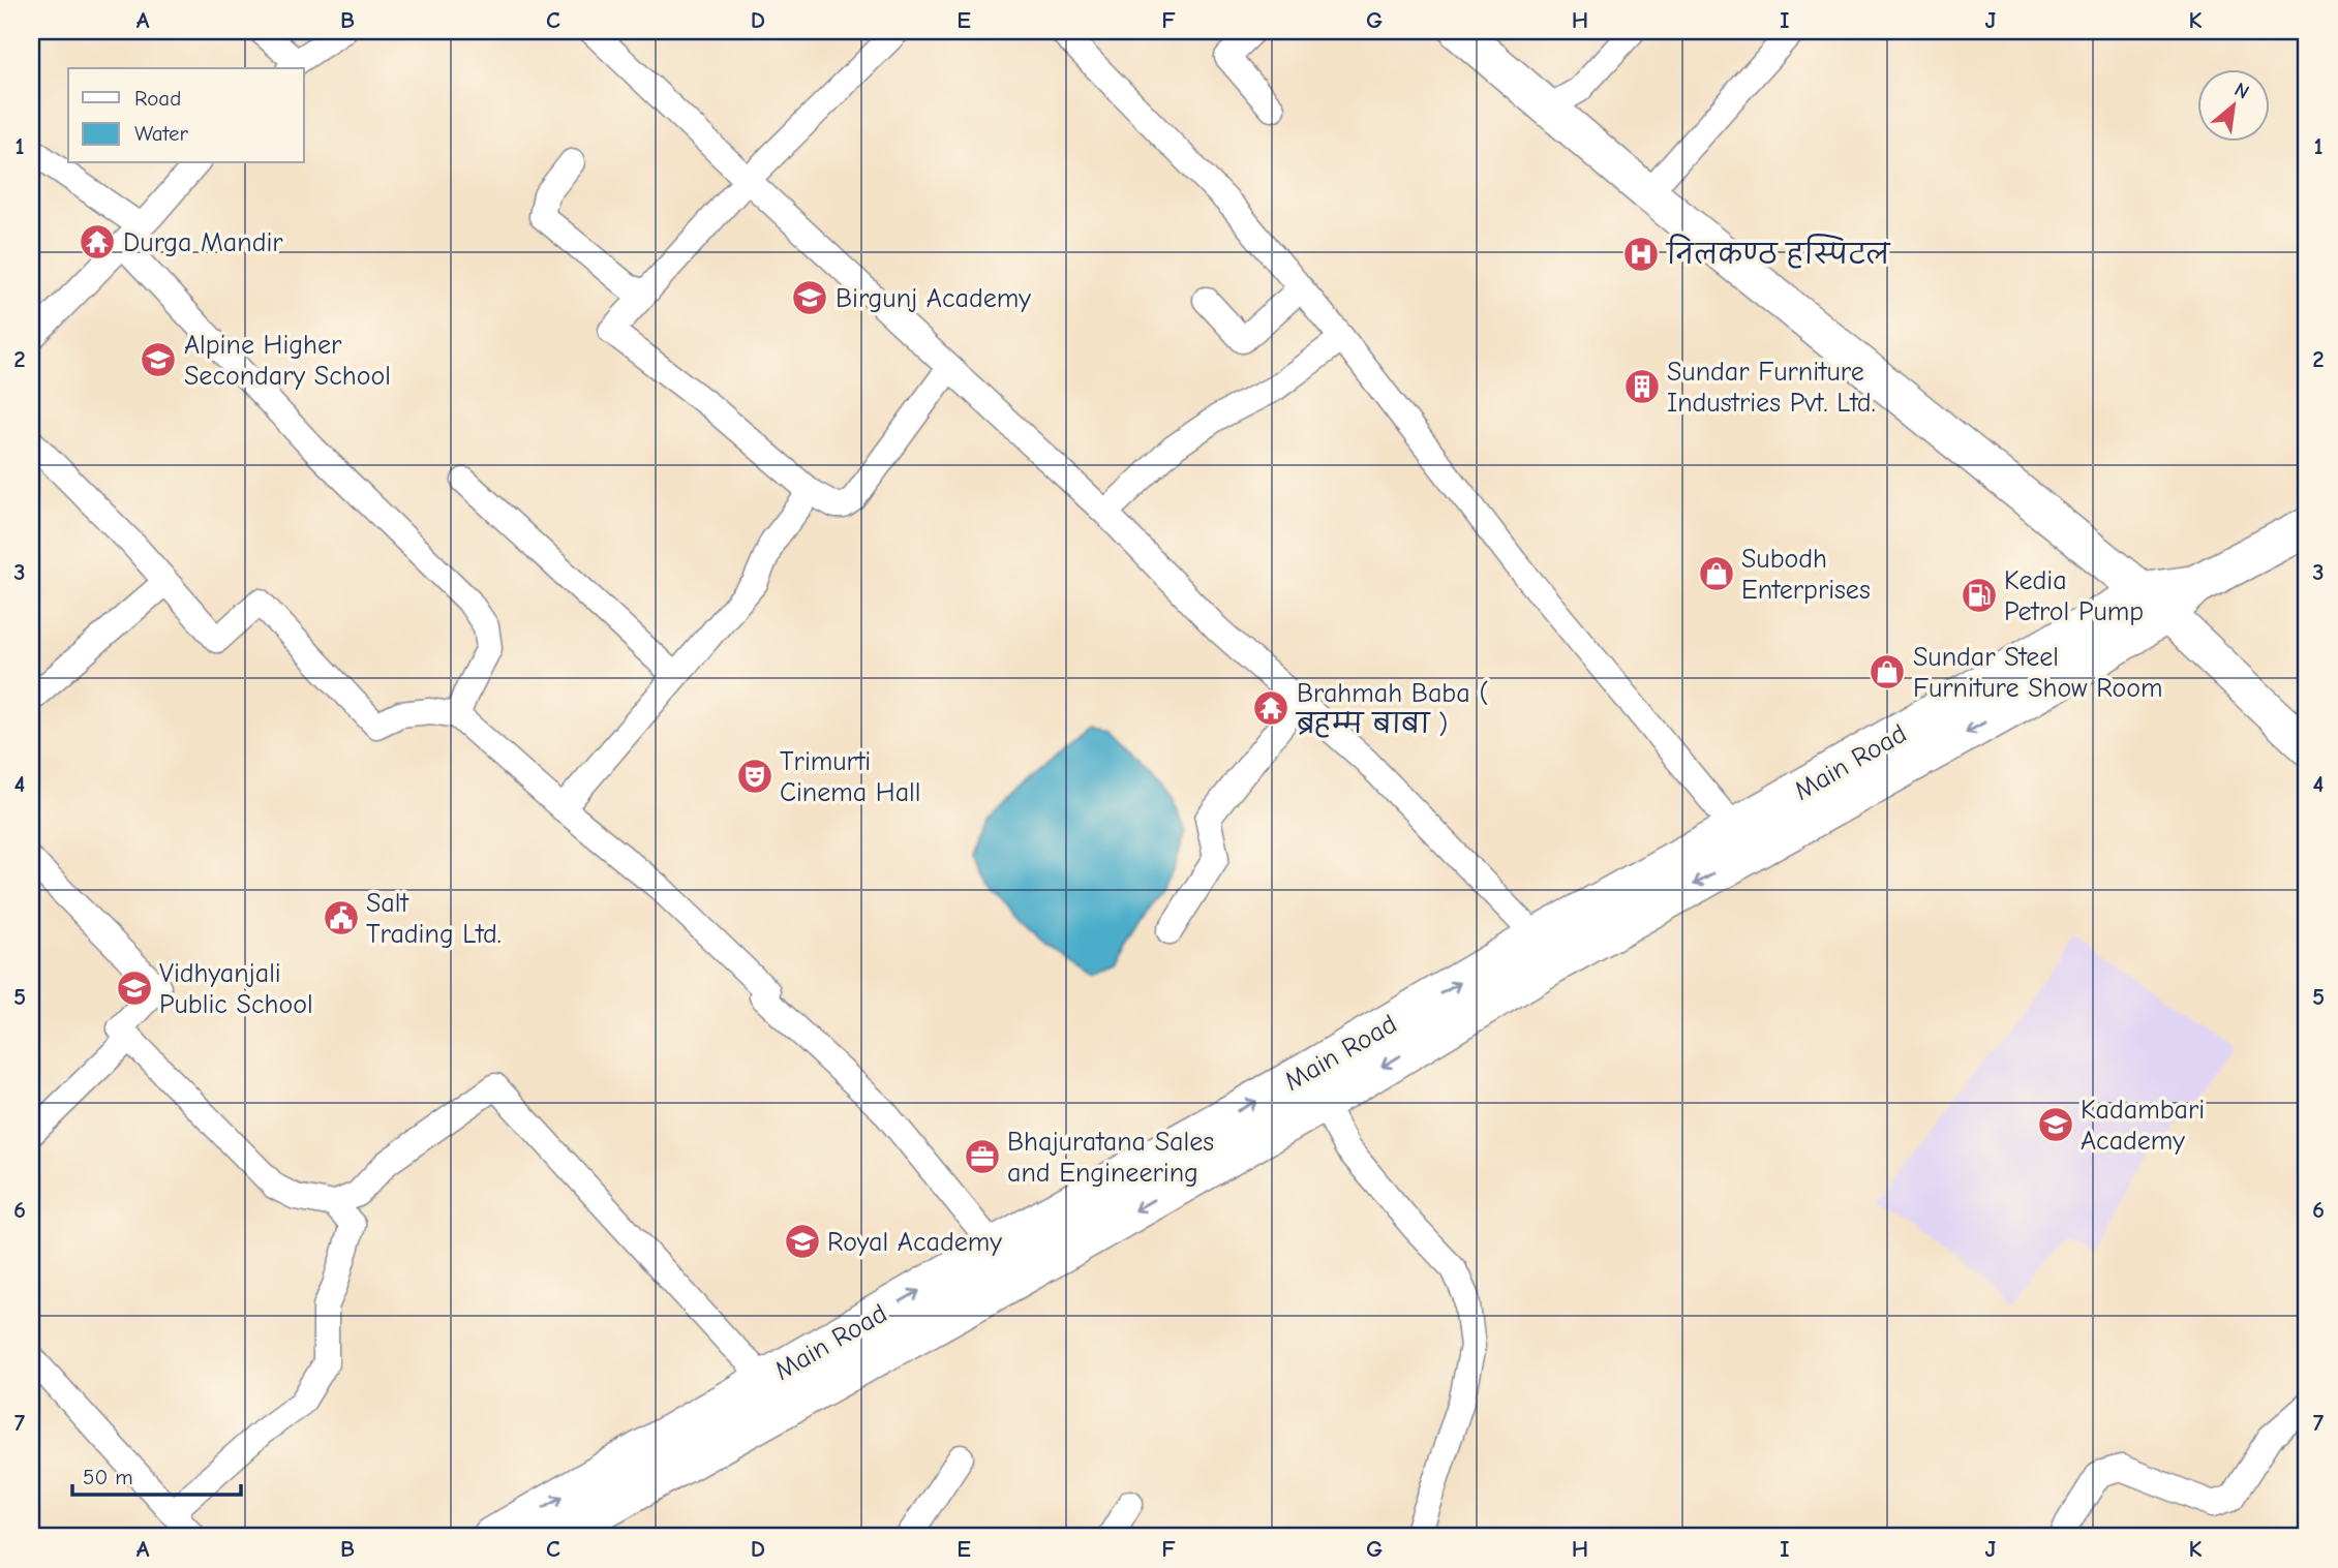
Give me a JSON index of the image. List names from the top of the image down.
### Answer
{
  "streets": {
    "main road": ["Main Road"]
  },
  "places": {
    "temple": ["Durga Mandir", "Brahmah Baba ( ब्रहम्म बाबा )"],
    "hospital": ["निलकण्ठ हस्पिटल"],
    "school or university": [
      "Birgunj Academy",
      "Alpine Higher Secondary School",
      "Vidhyanjali Public School",
      "Kadambari Academy",
      "Royal Academy"
    ],
    "building": ["Sundar Furniture Industries Pvt. Ltd."],
    "shop": ["Subodh Enterprises", "Sundar Steel Furniture Show Room"],
    "fuel station": ["Kedia Petrol Pump"],
    "theatre": ["Trimurti Cinema Hall"],
    "public building": ["Salt Trading Ltd."],
    "office": ["Bhajuratana Sales and Engineering"]
  },
  "legend": ["Road", "Water"],
  "scale_bar": "50 m",
  "north": "top right",
  "grid": {
    "columns": [
      "A",
      "B",
      "C",
      "D",
      "E",
      "F",
      "G",
      "H",
      "I",
      "J",
      "K"
    ],
    "rows": [
      "1",
      "2",
      "3",
      "4",
      "5",
      "6",
      "7"
    ]
  }
}
